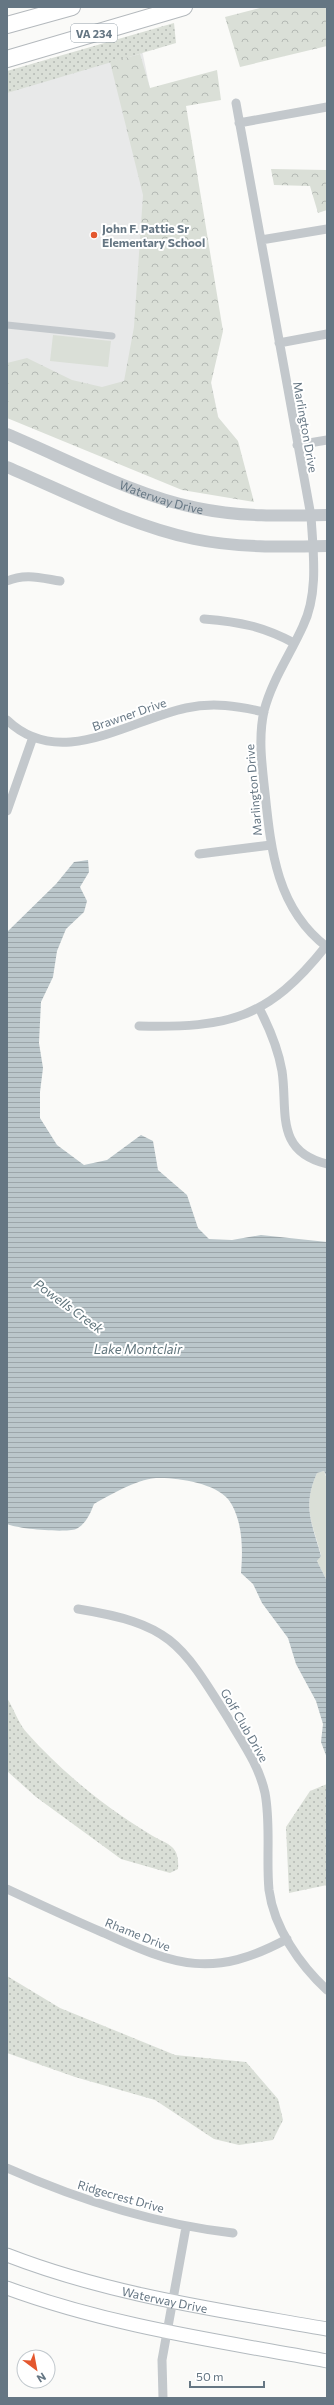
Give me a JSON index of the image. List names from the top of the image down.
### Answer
{
  "streets": {
    "highway": ["VA 234"],
    "main road": ["Waterway Drive"],
    "street": [
      "Marlington Drive",
      "Brawner Drive",
      "Golf Club Drive",
      "Rhame Drive",
      "Ridgecrest Drive"
    ]
  },
  "crossings": [
    ["Marlington Drive", "Waterway Drive"],
    ["Marlington Drive", "Brawner Drive"],
    ["Golf Club Drive", "Rhame Drive"]
  ],
  "water": ["Powells Creek", "Lake Montclair"],
  "places": ["John F. Pattie Sr Elementary School"],
  "scale_bar": "50 m",
  "north": "bottom right"
}
